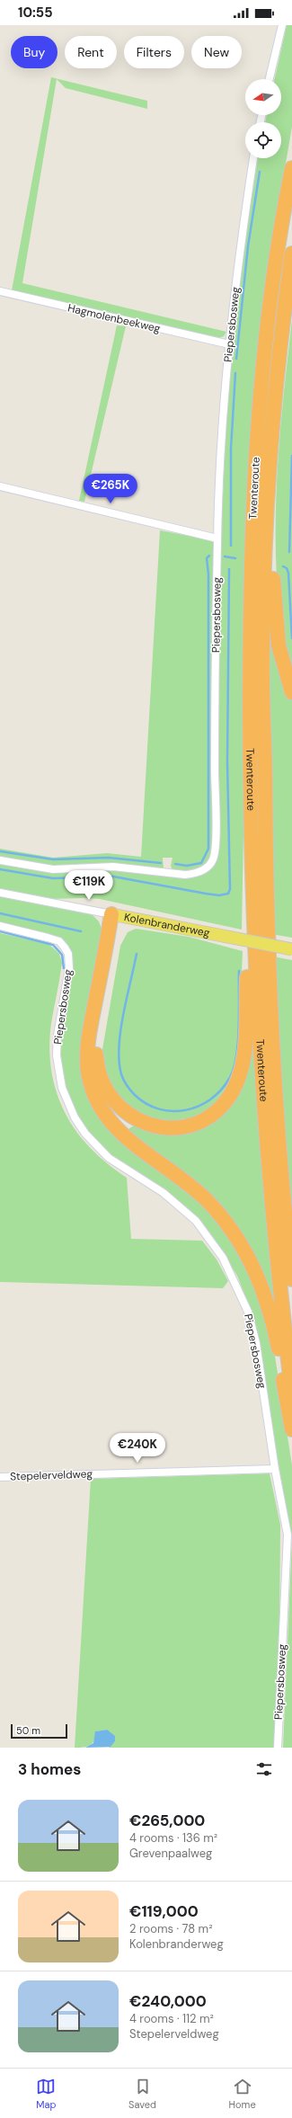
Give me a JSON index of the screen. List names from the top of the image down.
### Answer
{
  "streets": {
    "highway": ["Twenteroute"],
    "main road": ["Kolenbranderweg"],
    "street": ["Hagmolenbeekweg", "Piepersbosweg", "Stepelerveldweg"]
  },
  "crossings": [
    ["Hagmolenbeekweg", "Piepersbosweg"],
    ["Piepersbosweg", "Stepelerveldweg"]
  ],
  "scale_bar": "50 m",
  "north": "left",
  "page": {
    "status": "10:55",
    "chip": [
      "Buy",
      "Rent",
      "Filters",
      "New"
    ],
    "price": ["€265K", "€119K", "€240K"],
    "scale": "50 m",
    "heading": "3 homes",
    "list": [
      {
        "name": "€265,000",
        "note": "4 rooms · 136 m² · Grevenpaalweg"
      },
      {
        "name": "€119,000",
        "note": "2 rooms · 78 m² · Kolenbranderweg"
      },
      {
        "name": "€240,000",
        "note": "4 rooms · 112 m² · Stepelerveldweg"
      }
    ],
    "tabs": ["Map", "Saved", "Home"]
  }
}
